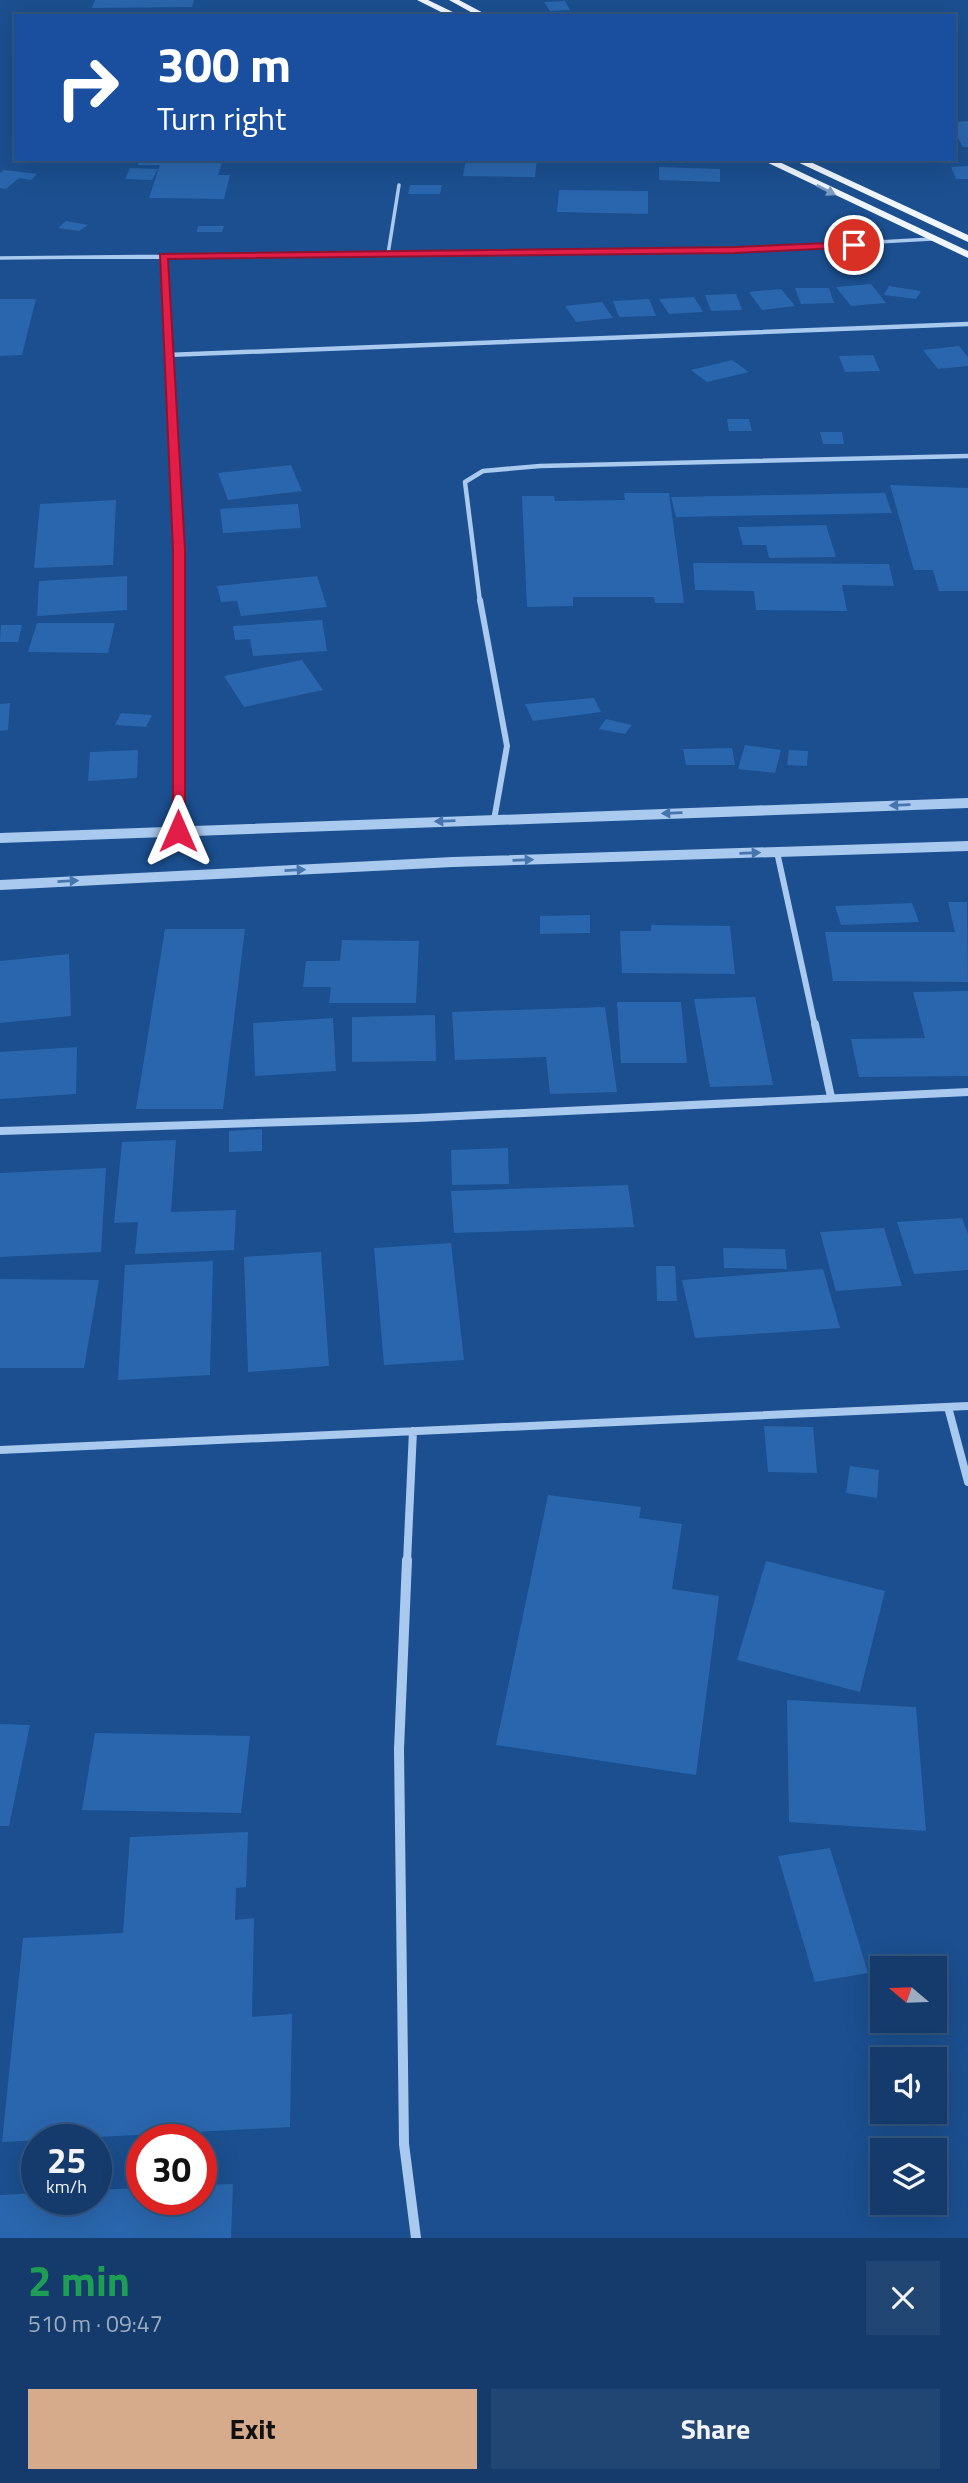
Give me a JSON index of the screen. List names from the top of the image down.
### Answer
{
  "north": "left",
  "page": {
    "turn": ["300 m", "Turn right"],
    "speed": "25 km/h",
    "limit": "30",
    "heading": ["2 min", "510 m · 09:47"],
    "buttons": ["Exit", "Share"]
  }
}
